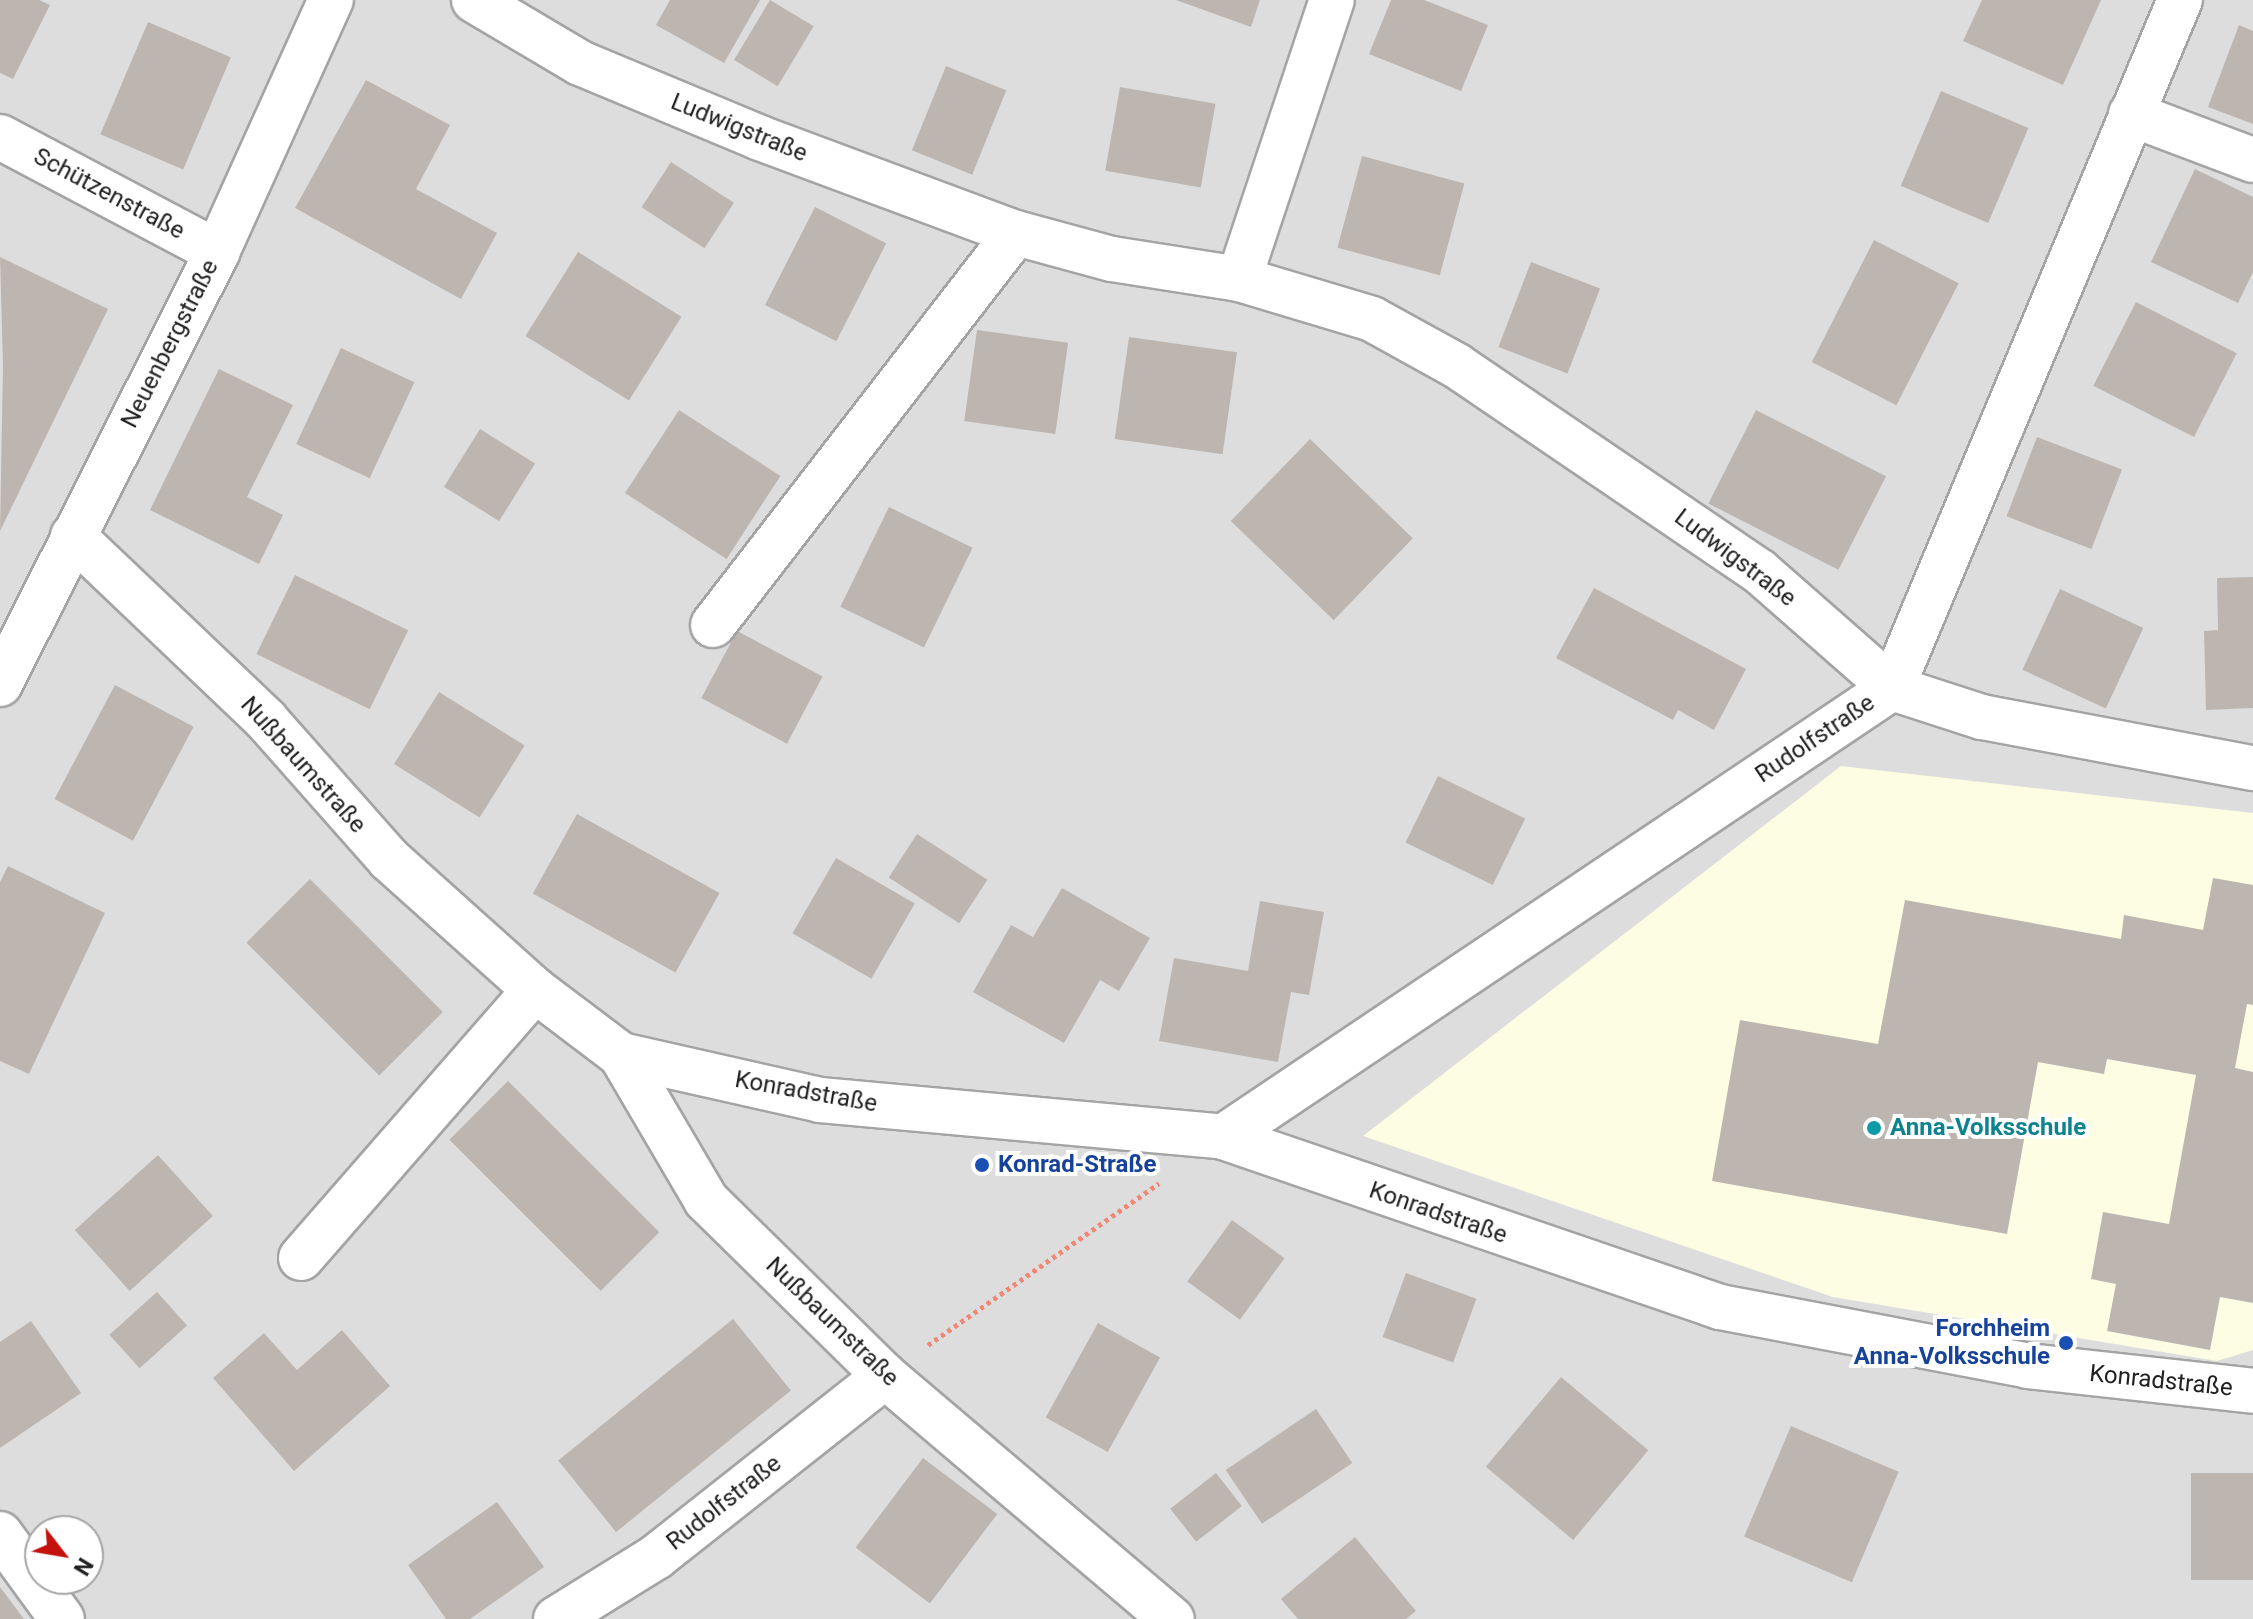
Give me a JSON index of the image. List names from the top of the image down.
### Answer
{
  "streets": {
    "street": [
      "Ludwigstraße",
      "Schützenstraße",
      "Neuenbergstraße",
      "Rudolfstraße",
      "Nußbaumstraße",
      "Konradstraße"
    ]
  },
  "crossings": [
    ["Ludwigstraße", "Rudolfstraße"],
    ["Schützenstraße", "Neuenbergstraße"],
    ["Neuenbergstraße", "Nußbaumstraße"],
    ["Rudolfstraße", "Nußbaumstraße"],
    ["Rudolfstraße", "Konradstraße"],
    ["Nußbaumstraße", "Konradstraße"]
  ],
  "places": ["Anna-Volksschule", "Konrad-Straße", "Forchheim Anna-Volksschule"],
  "north": "bottom right"
}
